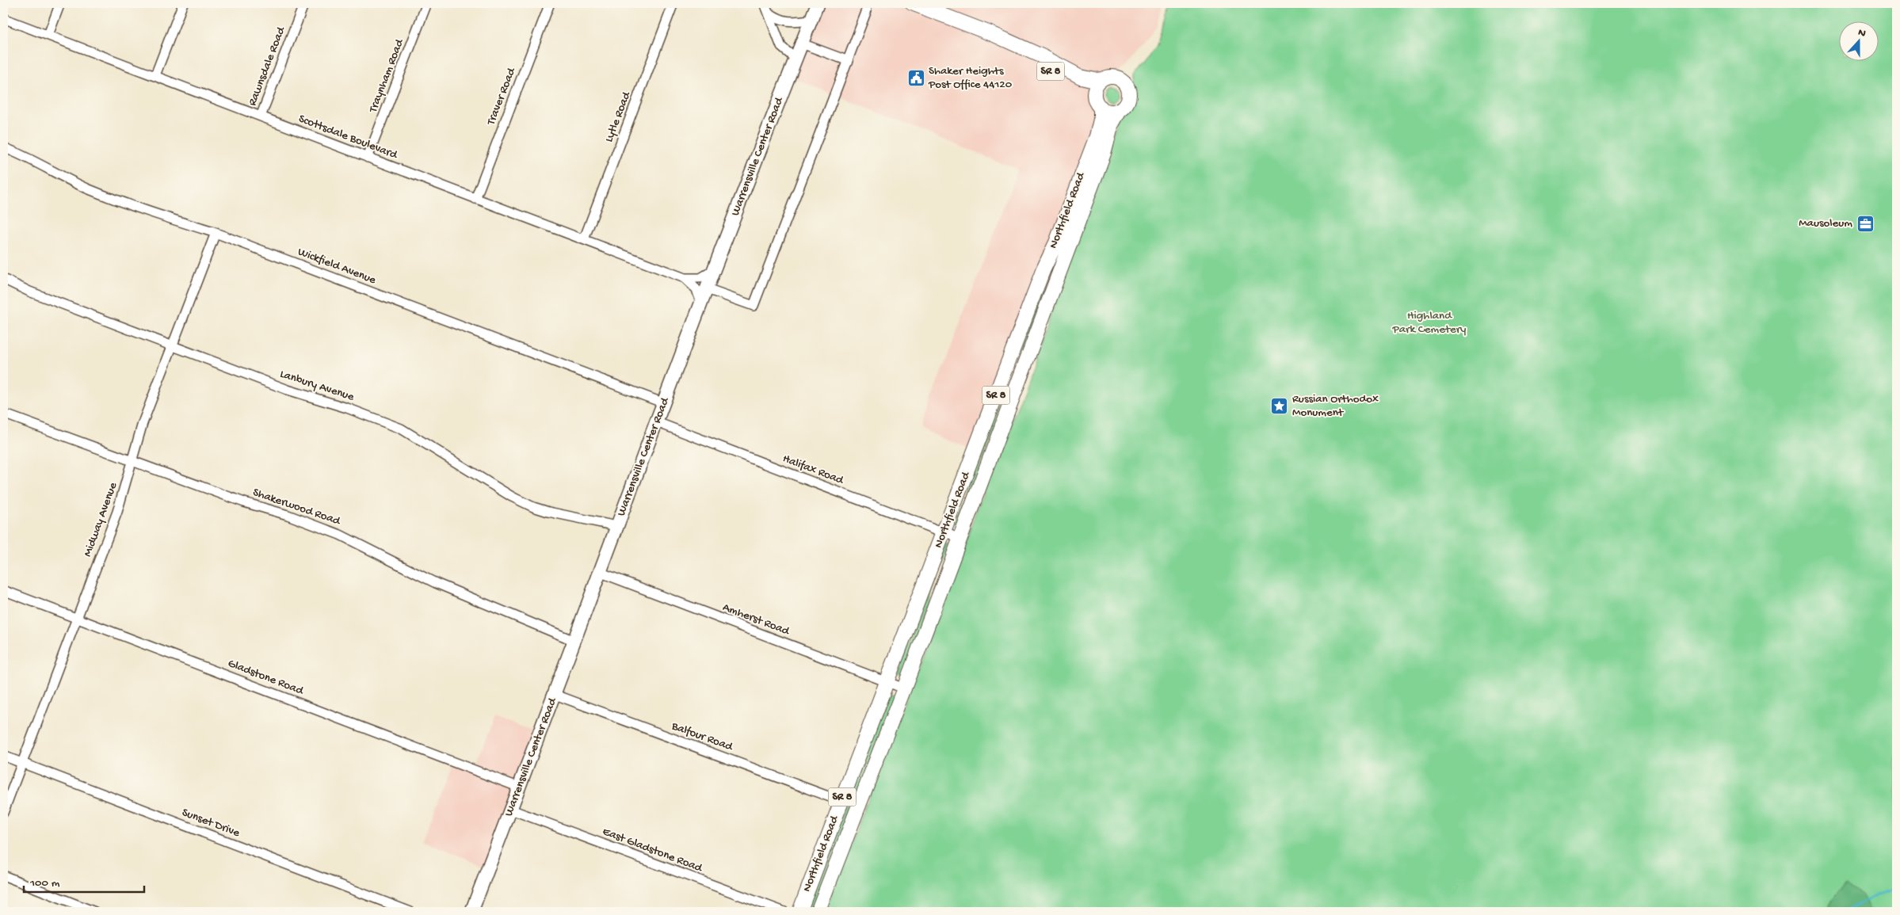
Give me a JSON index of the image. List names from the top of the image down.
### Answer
{
  "streets": {
    "main road": ["SR 8", "Warrensville Center Road", "Northfield Road"],
    "street": [
      "Rawnsdale Road",
      "Traynham Road",
      "Traver Road",
      "Lytle Road",
      "Scottsdale Boulevard",
      "Wickfield Avenue",
      "Lanbury Avenue",
      "Halifax Road",
      "Shakerwood Road",
      "Midway Avenue",
      "Amherst Road",
      "Gladstone Road",
      "Balfour Road",
      "Sunset Drive",
      "East Gladstone Road"
    ]
  },
  "crossings": [
    ["Rawnsdale Road", "Scottsdale Boulevard"],
    ["SR 8", "Northfield Road"],
    ["Traynham Road", "Scottsdale Boulevard"],
    ["Traver Road", "Scottsdale Boulevard"],
    ["Lytle Road", "Scottsdale Boulevard"],
    ["Scottsdale Boulevard", "Warrensville Center Road"],
    ["Warrensville Center Road", "Wickfield Avenue"],
    ["Warrensville Center Road", "Lanbury Avenue"],
    ["Warrensville Center Road", "Halifax Road"],
    ["Warrensville Center Road", "Shakerwood Road"],
    ["Warrensville Center Road", "Amherst Road"],
    ["Warrensville Center Road", "Gladstone Road"],
    ["Warrensville Center Road", "Balfour Road"],
    ["Warrensville Center Road", "East Gladstone Road"],
    ["Northfield Road", "Halifax Road"],
    ["Northfield Road", "Amherst Road"],
    ["Northfield Road", "Balfour Road"],
    ["Wickfield Avenue", "Midway Avenue"],
    ["Lanbury Avenue", "Midway Avenue"],
    ["Shakerwood Road", "Midway Avenue"],
    ["Midway Avenue", "Gladstone Road"],
    ["Midway Avenue", "Sunset Drive"]
  ],
  "parks": ["Highland Park Cemetery"],
  "places": {
    "public building": ["Shaker Heights Post Office 44120"],
    "office": ["Mausoleum"],
    "place": ["Russian Orthodox Monument"]
  },
  "scale_bar": "100 m",
  "north": "top"
}
